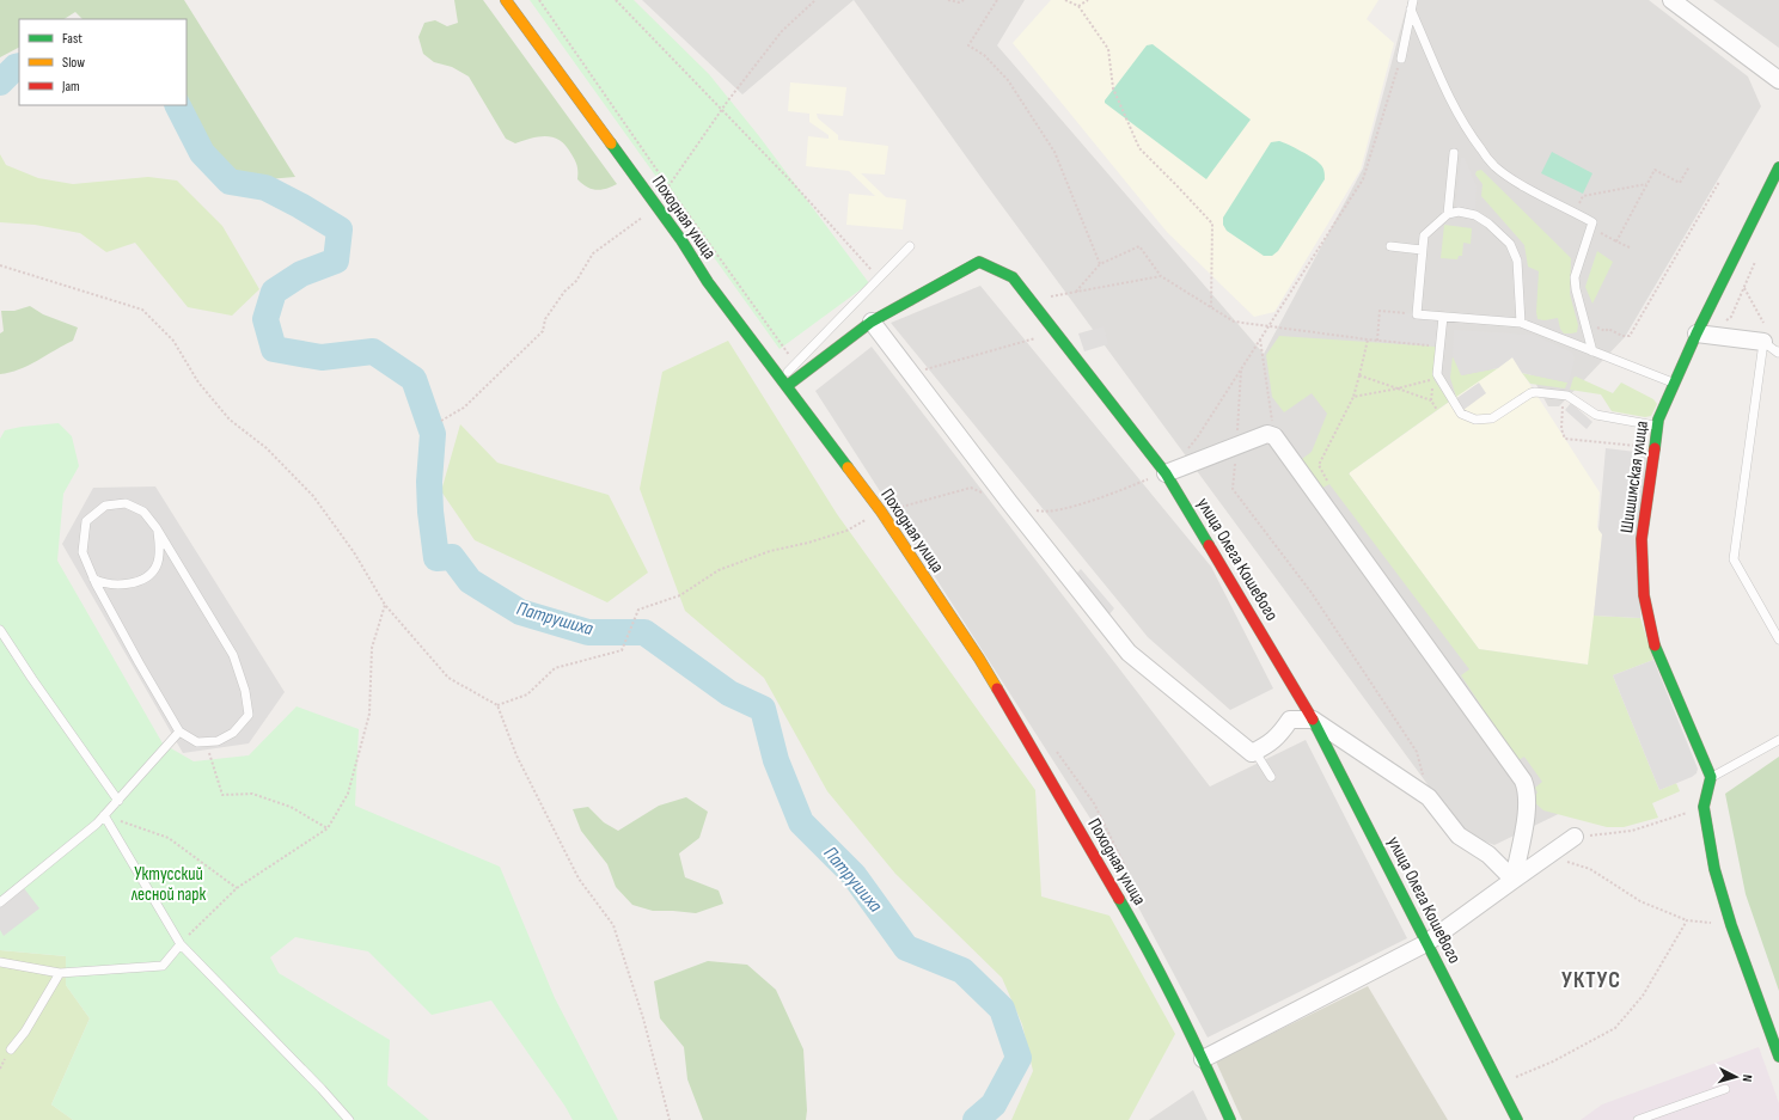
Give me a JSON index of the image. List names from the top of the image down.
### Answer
{
  "streets": {
    "street": ["Походная улица", "Шишимская улица", "улица Олега Кошевого"]
  },
  "crossings": [
    ["Походная улица", "улица Олега Кошевого"]
  ],
  "districts": ["УКТУС"],
  "water": ["Патрушиха"],
  "parks": ["Уктусский лесной парк"],
  "legend": ["Fast", "Slow", "Jam"],
  "north": "right"
}
